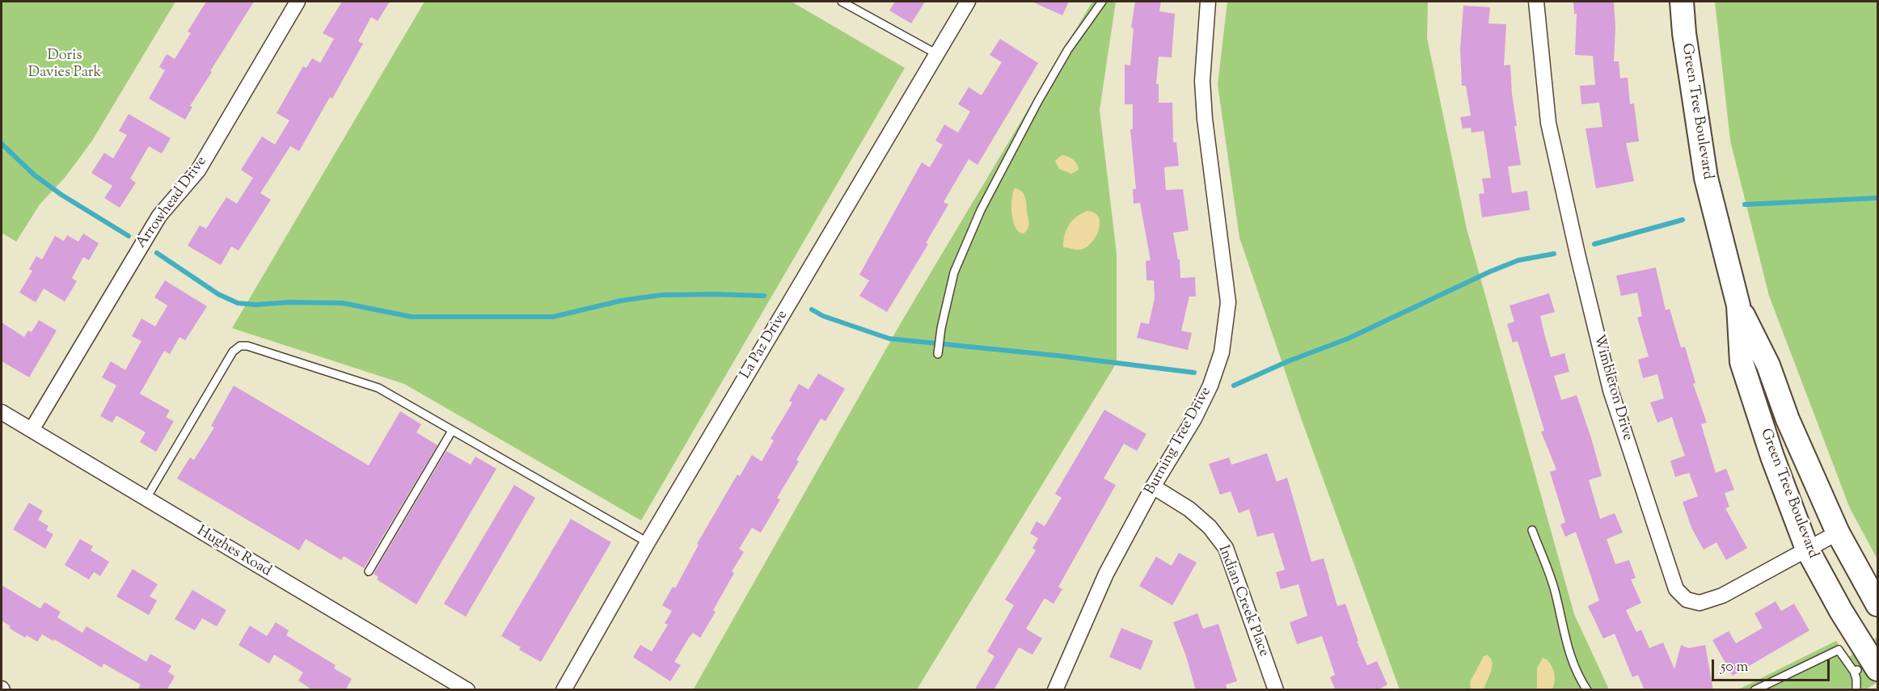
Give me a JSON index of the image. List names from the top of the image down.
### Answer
{
  "streets": {
    "main road": ["Green Tree Boulevard"],
    "street": [
      "Arrowhead Drive",
      "La Paz Drive",
      "Wimbleton Drive",
      "Burning Tree Drive",
      "Hughes Road",
      "Indian Creek Place"
    ]
  },
  "crossings": [
    ["Green Tree Boulevard", "Wimbleton Drive"],
    ["Arrowhead Drive", "Hughes Road"],
    ["Burning Tree Drive", "Indian Creek Place"]
  ],
  "parks": ["Doris Davies Park"],
  "scale_bar": "50 m"
}
